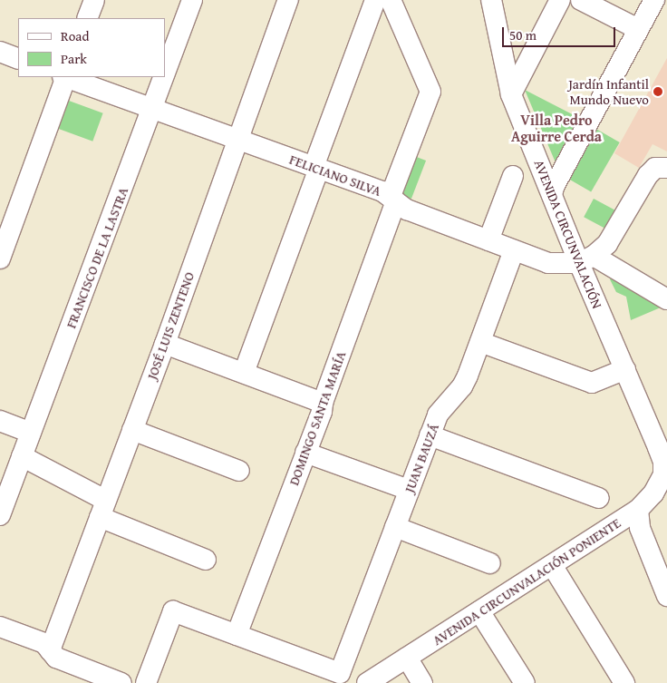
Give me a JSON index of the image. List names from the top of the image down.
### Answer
{
  "streets": {
    "street": [
      "FELICIANO SILVA",
      "AVENIDA CIRCUNVALACIÓN",
      "FRANCISCO DE LA LASTRA",
      "JOSÉ LUIS ZENTENO",
      "DOMINGO SANTA MARÍA",
      "JUAN BAUZÁ",
      "AVENIDA CIRCUNVALACIÓN PONIENTE"
    ]
  },
  "crossings": [
    ["FELICIANO SILVA", "AVENIDA CIRCUNVALACIÓN"],
    ["FELICIANO SILVA", "FRANCISCO DE LA LASTRA"],
    ["FELICIANO SILVA", "JOSÉ LUIS ZENTENO"],
    ["FELICIANO SILVA", "DOMINGO SANTA MARÍA"],
    ["FELICIANO SILVA", "JUAN BAUZÁ"],
    ["AVENIDA CIRCUNVALACIÓN", "AVENIDA CIRCUNVALACIÓN PONIENTE"]
  ],
  "districts": ["Villa Pedro Aguirre Cerda"],
  "places": ["Jardín Infantil Mundo Nuevo"],
  "legend": ["Road", "Park"],
  "scale_bar": "50 m"
}
